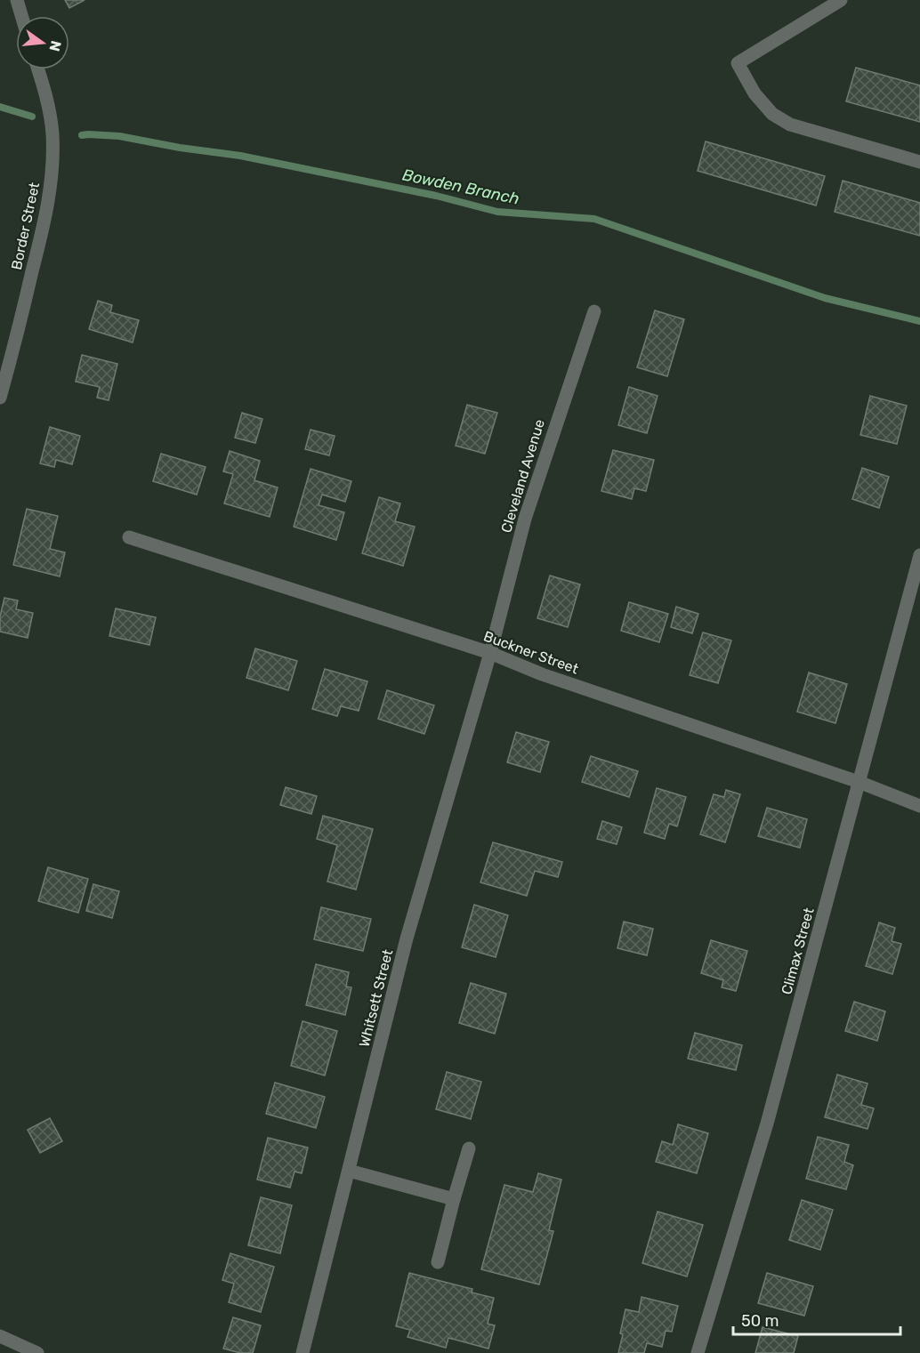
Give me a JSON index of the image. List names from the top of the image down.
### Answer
{
  "streets": {
    "street": [
      "Border Street",
      "Cleveland Avenue",
      "Buckner Street",
      "Climax Street",
      "Whitsett Street"
    ]
  },
  "crossings": [
    ["Cleveland Avenue", "Buckner Street"],
    ["Cleveland Avenue", "Whitsett Street"],
    ["Buckner Street", "Climax Street"],
    ["Buckner Street", "Whitsett Street"]
  ],
  "water": ["Bowden Branch"],
  "scale_bar": "50 m",
  "north": "right"
}
